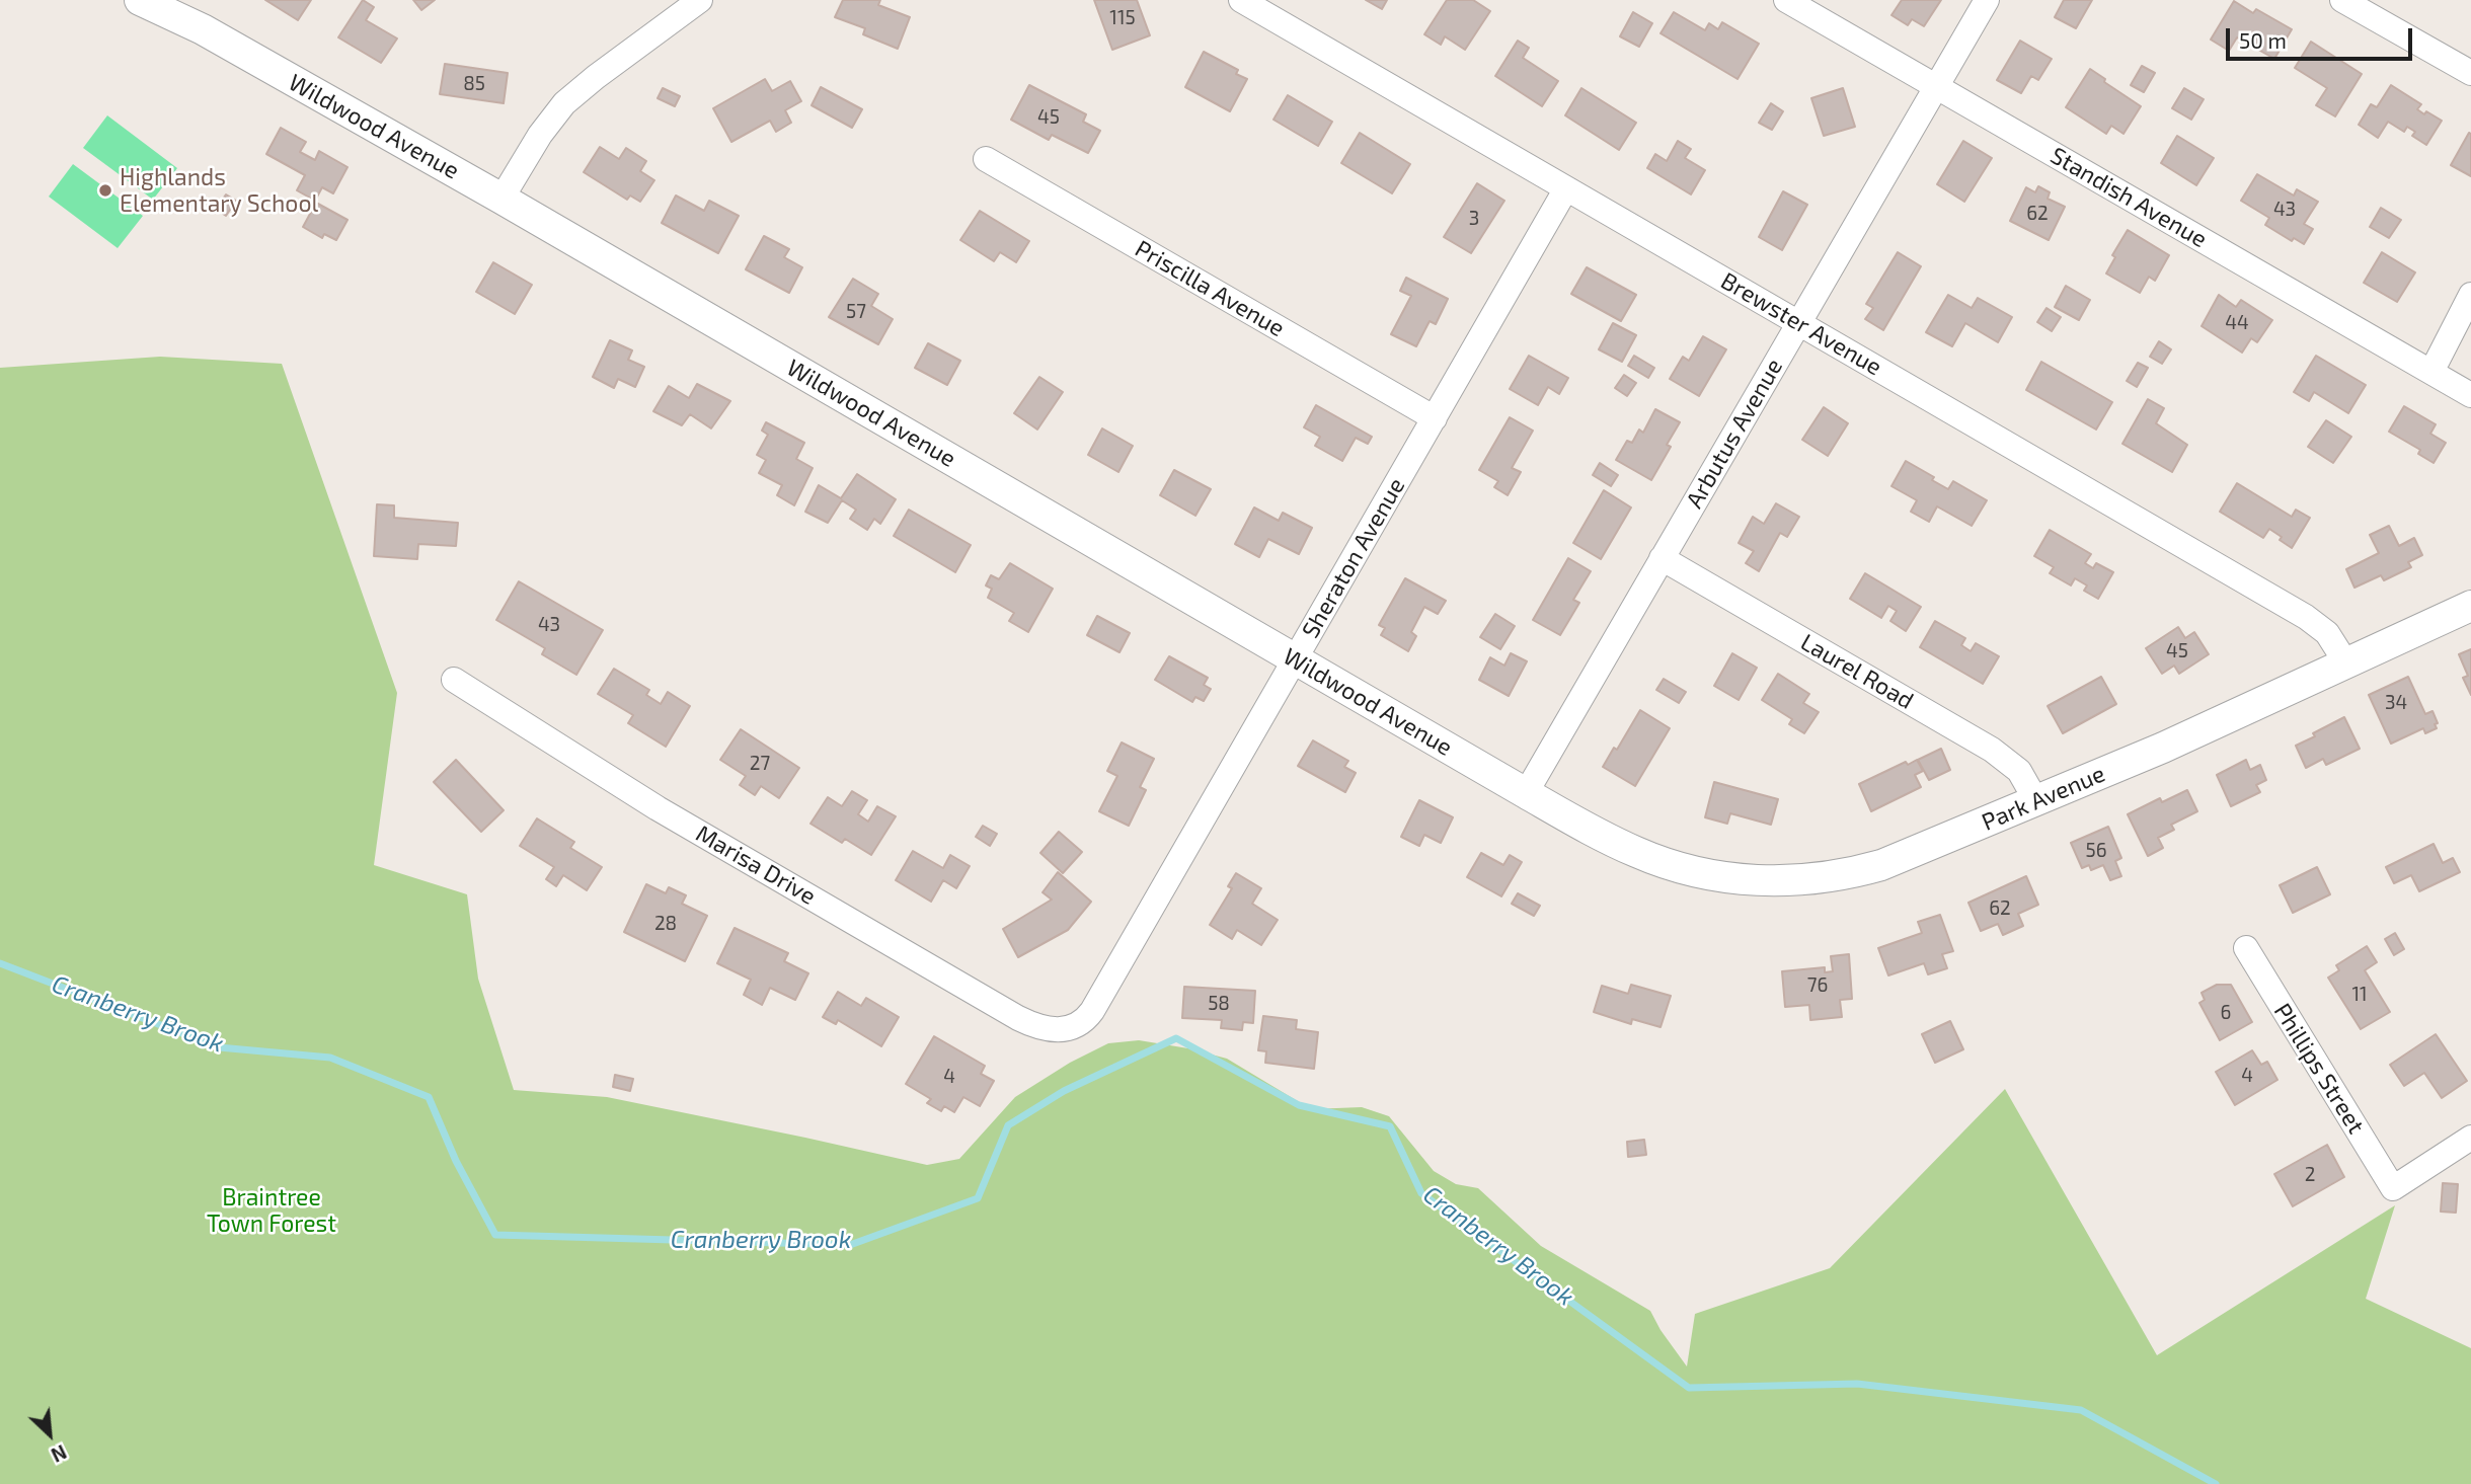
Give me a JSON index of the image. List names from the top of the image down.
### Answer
{
  "streets": {
    "street": [
      "Wildwood Avenue",
      "Standish Avenue",
      "Priscilla Avenue",
      "Brewster Avenue",
      "Arbutus Avenue",
      "Sheraton Avenue",
      "Laurel Road",
      "Park Avenue",
      "Marisa Drive",
      "Phillips Street"
    ]
  },
  "crossings": [
    ["Wildwood Avenue", "Arbutus Avenue"],
    ["Wildwood Avenue", "Sheraton Avenue"],
    ["Wildwood Avenue", "Park Avenue"],
    ["Standish Avenue", "Arbutus Avenue"],
    ["Priscilla Avenue", "Sheraton Avenue"],
    ["Brewster Avenue", "Arbutus Avenue"],
    ["Brewster Avenue", "Sheraton Avenue"],
    ["Brewster Avenue", "Park Avenue"],
    ["Arbutus Avenue", "Laurel Road"],
    ["Sheraton Avenue", "Marisa Drive"],
    ["Laurel Road", "Park Avenue"]
  ],
  "water": ["Cranberry Brook"],
  "parks": ["Braintree Town Forest"],
  "places": ["Highlands Elementary School"],
  "house_numbers": [
    "115",
    "85",
    "45",
    "43",
    "62",
    "3",
    "57",
    "44",
    "43",
    "45",
    "34",
    "27",
    "56",
    "62",
    "28",
    "76",
    "11",
    "58",
    "6",
    "4",
    "4",
    "2"
  ],
  "scale_bar": "50 m",
  "north": "bottom right"
}
